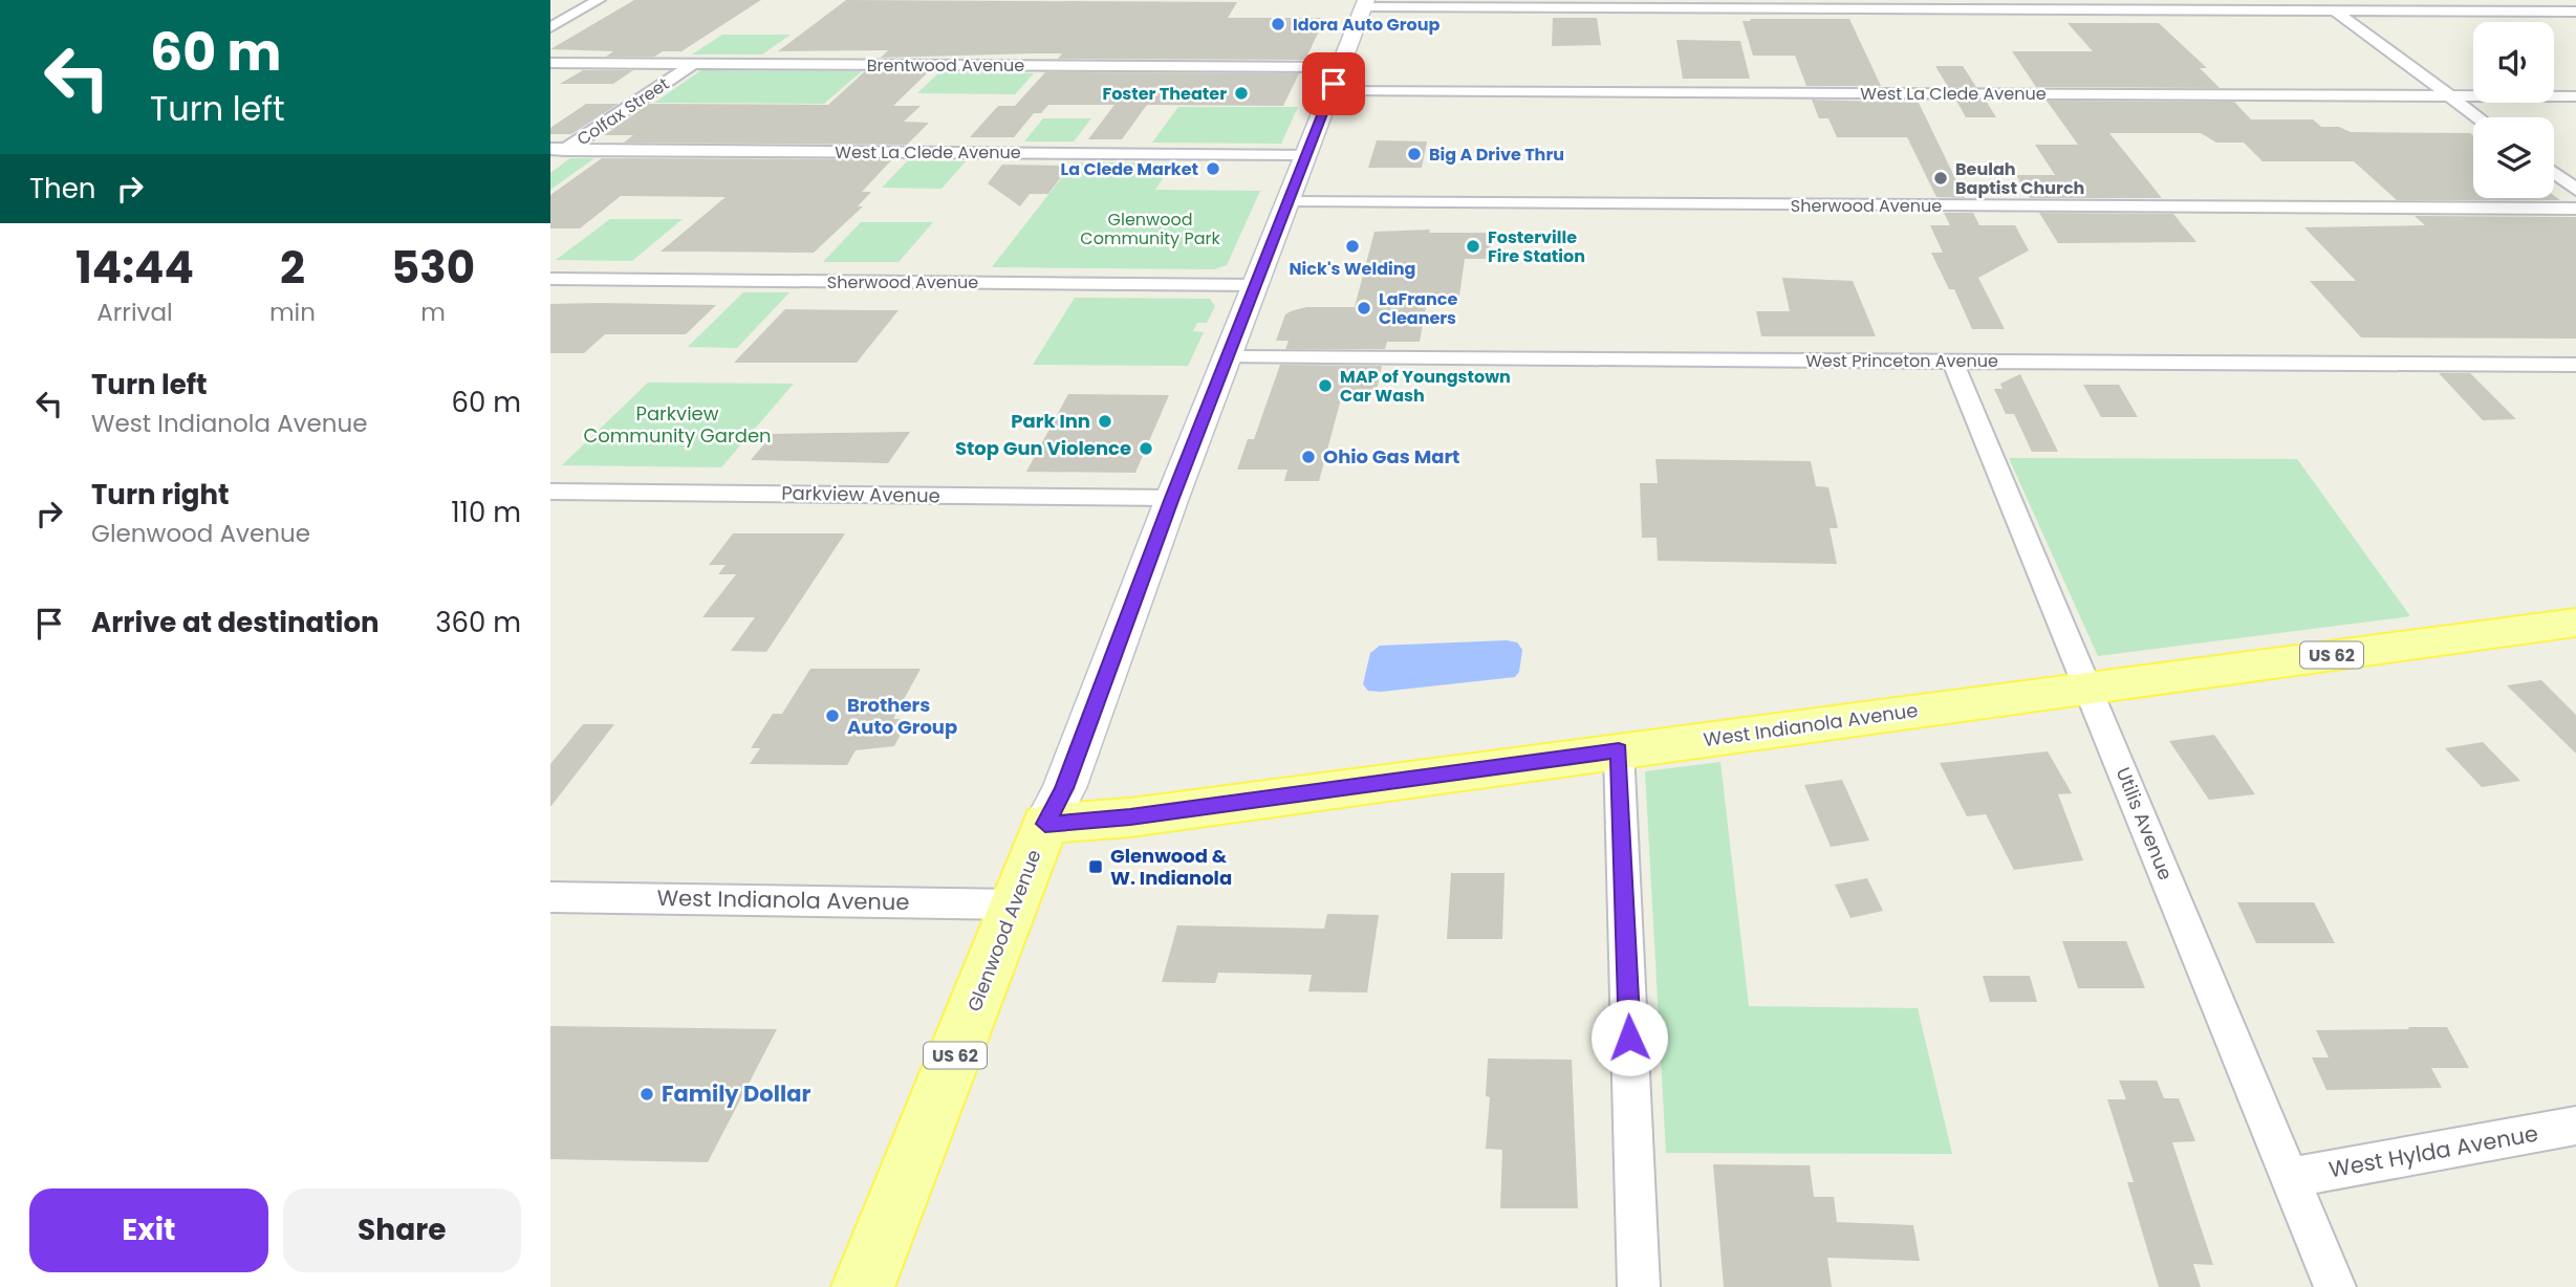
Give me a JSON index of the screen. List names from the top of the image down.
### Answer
{
  "streets": {
    "main road": ["US 62", "West Indianola Avenue", "Glenwood Avenue"],
    "street": [
      "Brentwood Avenue",
      "West La Clede Avenue",
      "Colfax Street",
      "Sherwood Avenue",
      "West Princeton Avenue",
      "Parkview Avenue",
      "Utilis Avenue",
      "West Hylda Avenue"
    ]
  },
  "crossings": [
    ["Brentwood Avenue", "West La Clede Avenue"],
    ["Brentwood Avenue", "Colfax Street"],
    ["Brentwood Avenue", "Glenwood Avenue"],
    ["West La Clede Avenue", "Colfax Street"],
    ["West La Clede Avenue", "Glenwood Avenue"],
    ["Sherwood Avenue", "Glenwood Avenue"],
    ["West Princeton Avenue", "Utilis Avenue"],
    ["West Princeton Avenue", "Glenwood Avenue"],
    ["Parkview Avenue", "Glenwood Avenue"],
    ["West Indianola Avenue", "Utilis Avenue"],
    ["West Indianola Avenue", "Glenwood Avenue"],
    ["Utilis Avenue", "West Hylda Avenue"]
  ],
  "parks": ["Glenwood Community Park", "Parkview Community Garden"],
  "places": {
    "other": [
      "Idora Auto Group",
      "Foster Theater",
      "Big A Drive Thru",
      "La Clede Market",
      "Beulah Baptist Church",
      "Nick's Welding",
      "Fosterville Fire Station",
      "LaFrance Cleaners",
      "MAP of Youngstown Car Wash",
      "Park Inn",
      "Stop Gun Violence",
      "Ohio Gas Mart",
      "Brothers Auto Group",
      "Family Dollar"
    ],
    "transit": ["Glenwood & W. Indianola"]
  },
  "page": {
    "turn": ["60 m", "Turn left"],
    "then": "Then",
    "eta": [
      "14:44",
      "Arrival",
      "2",
      "min",
      "530",
      "m"
    ],
    "list": [
      {
        "name": "Turn left",
        "note": "West Indianola Avenue",
        "value": "60 m"
      },
      {
        "name": "Turn right",
        "note": "Glenwood Avenue",
        "value": "110 m"
      },
      {
        "name": "Arrive at destination",
        "value": "360 m"
      }
    ],
    "buttons": ["Exit", "Share"]
  }
}
